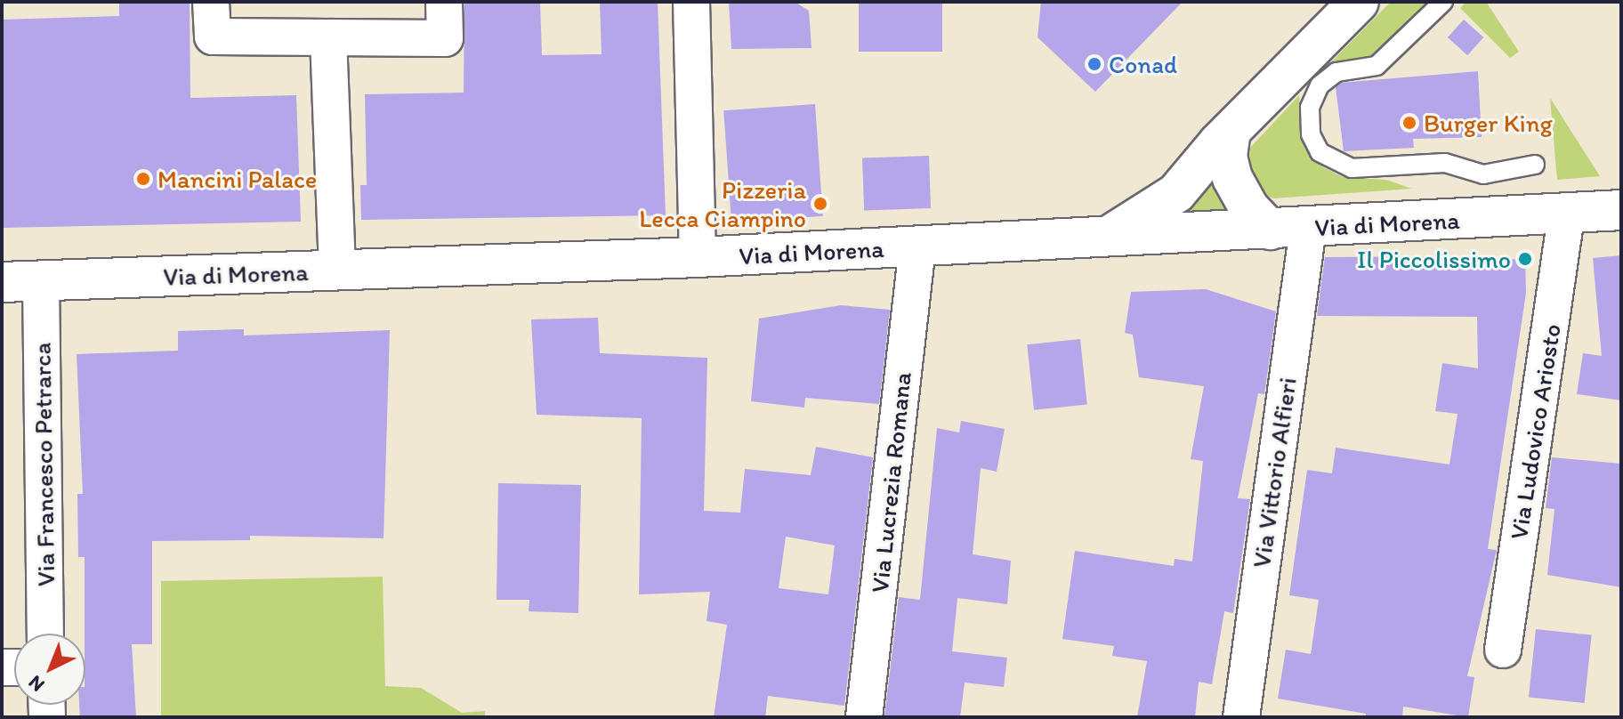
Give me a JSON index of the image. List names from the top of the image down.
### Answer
{
  "streets": {
    "street": [
      "Via di Morena",
      "Via Ludovico Ariosto",
      "Via Francesco Petrarca",
      "Via Vittorio Alfieri",
      "Via Lucrezia Romana"
    ]
  },
  "crossings": [
    ["Via di Morena", "Via Ludovico Ariosto"],
    ["Via di Morena", "Via Francesco Petrarca"],
    ["Via di Morena", "Via Vittorio Alfieri"],
    ["Via di Morena", "Via Lucrezia Romana"]
  ],
  "places": [
    "Conad",
    "Burger King",
    "Mancini Palace",
    "Pizzeria Lecca Ciampino",
    "Il Piccolissimo"
  ],
  "north": "bottom left"
}
